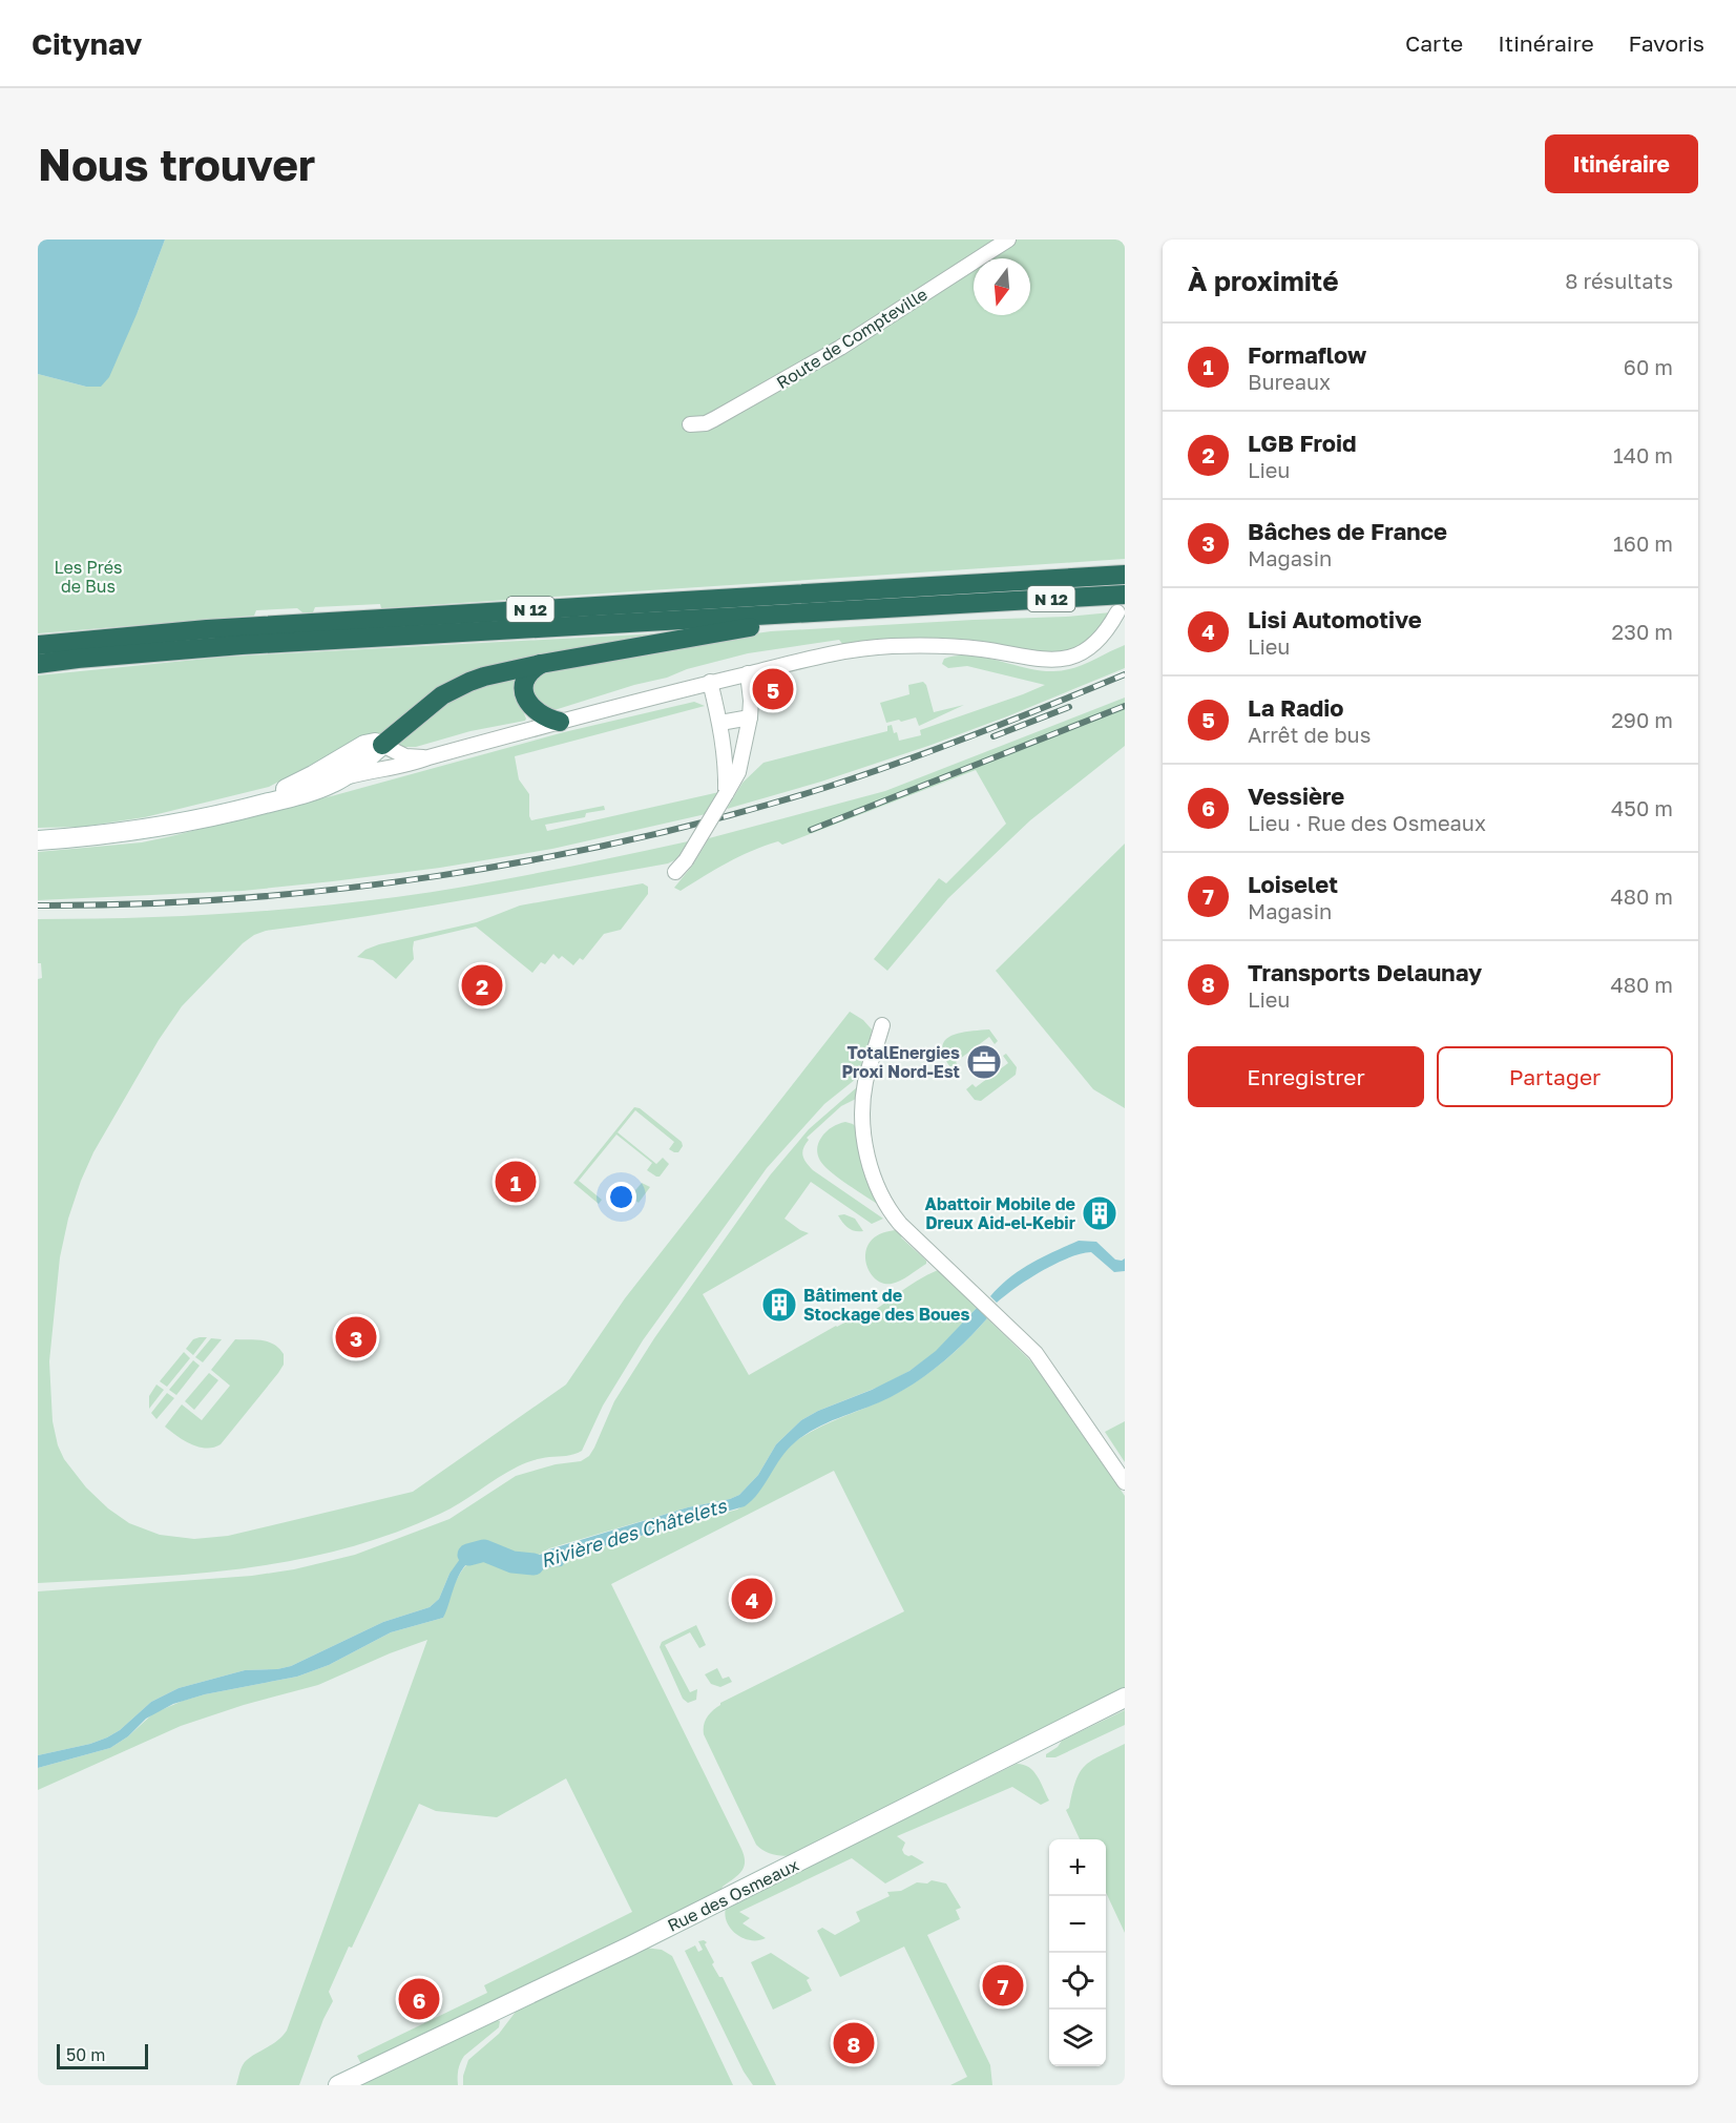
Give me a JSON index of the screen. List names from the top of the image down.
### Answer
{
  "streets": {
    "highway": ["N 12"],
    "main road": ["Rue des Osmeaux"],
    "street": ["Route de Compteville"]
  },
  "water": ["Rivière des Châtelets"],
  "parks": ["Les Prés de Bus"],
  "places": {
    "office": ["TotalEnergies Proxi Nord-Est"],
    "building": ["Abattoir Mobile de Dreux Aid-el-Kebir", "Bâtiment de Stockage des Boues"]
  },
  "scale_bar": "50 m",
  "north": "bottom",
  "page": {
    "header": "Citynav",
    "nav": ["Carte", "Itinéraire", "Favoris"],
    "buttons": [
      "Itinéraire",
      ["Enregistrer", "Partager"]
    ],
    "title": "Nous trouver",
    "heading": ["À proximité", "8 résultats"],
    "list": [
      {
        "mark": "1",
        "name": "Formaflow",
        "note": "Bureaux",
        "value": "60 m"
      },
      {
        "mark": "2",
        "name": "LGB Froid",
        "note": "Lieu",
        "value": "140 m"
      },
      {
        "mark": "3",
        "name": "Bâches de France",
        "note": "Magasin",
        "value": "160 m"
      },
      {
        "mark": "4",
        "name": "Lisi Automotive",
        "note": "Lieu",
        "value": "230 m"
      },
      {
        "mark": "5",
        "name": "La Radio",
        "note": "Arrêt de bus",
        "value": "290 m"
      },
      {
        "mark": "6",
        "name": "Vessière",
        "note": "Lieu · Rue des Osmeaux",
        "value": "450 m"
      },
      {
        "mark": "7",
        "name": "Loiselet",
        "note": "Magasin",
        "value": "480 m"
      },
      {
        "mark": "8",
        "name": "Transports Delaunay",
        "note": "Lieu",
        "value": "480 m"
      }
    ],
    "pins": [
      "5",
      "2",
      "1",
      "3",
      "4",
      "7",
      "6",
      "8"
    ],
    "map_buttons": ["+", "−"],
    "scale": "50 m"
  }
}
